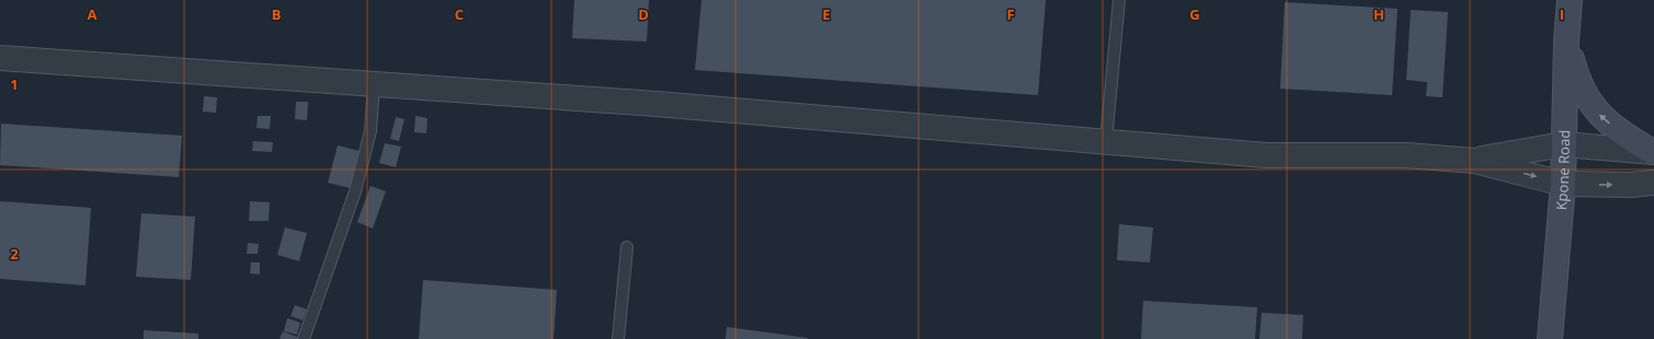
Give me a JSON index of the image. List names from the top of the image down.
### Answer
{
  "streets": {
    "main road": ["Kpone Road"]
  },
  "grid": {
    "columns": [
      "A",
      "B",
      "C",
      "D",
      "E",
      "F",
      "G",
      "H",
      "I"
    ],
    "rows": ["1", "2"]
  }
}
